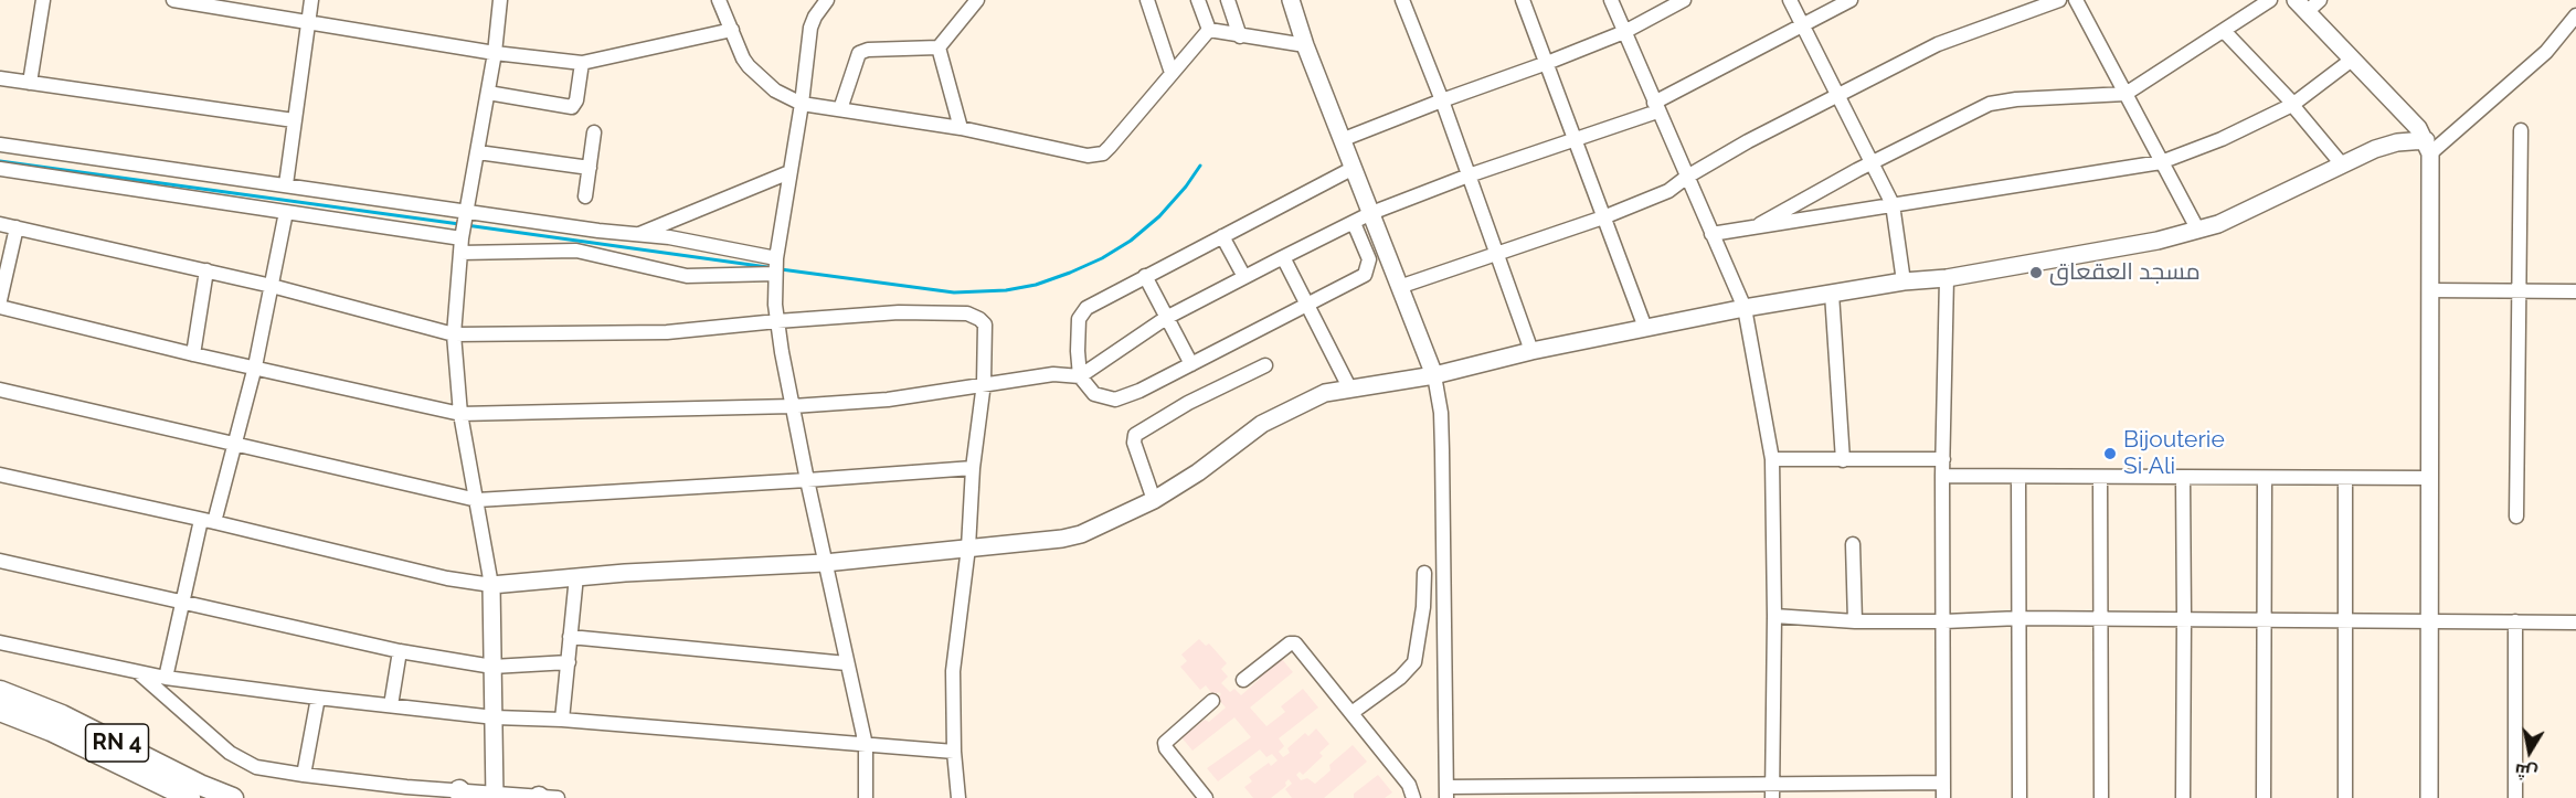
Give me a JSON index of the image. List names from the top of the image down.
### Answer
{
  "streets": {
    "main road": ["RN 4"]
  },
  "places": ["مسجد العقعاق", "Bijouterie Si Ali"],
  "north": "bottom"
}
